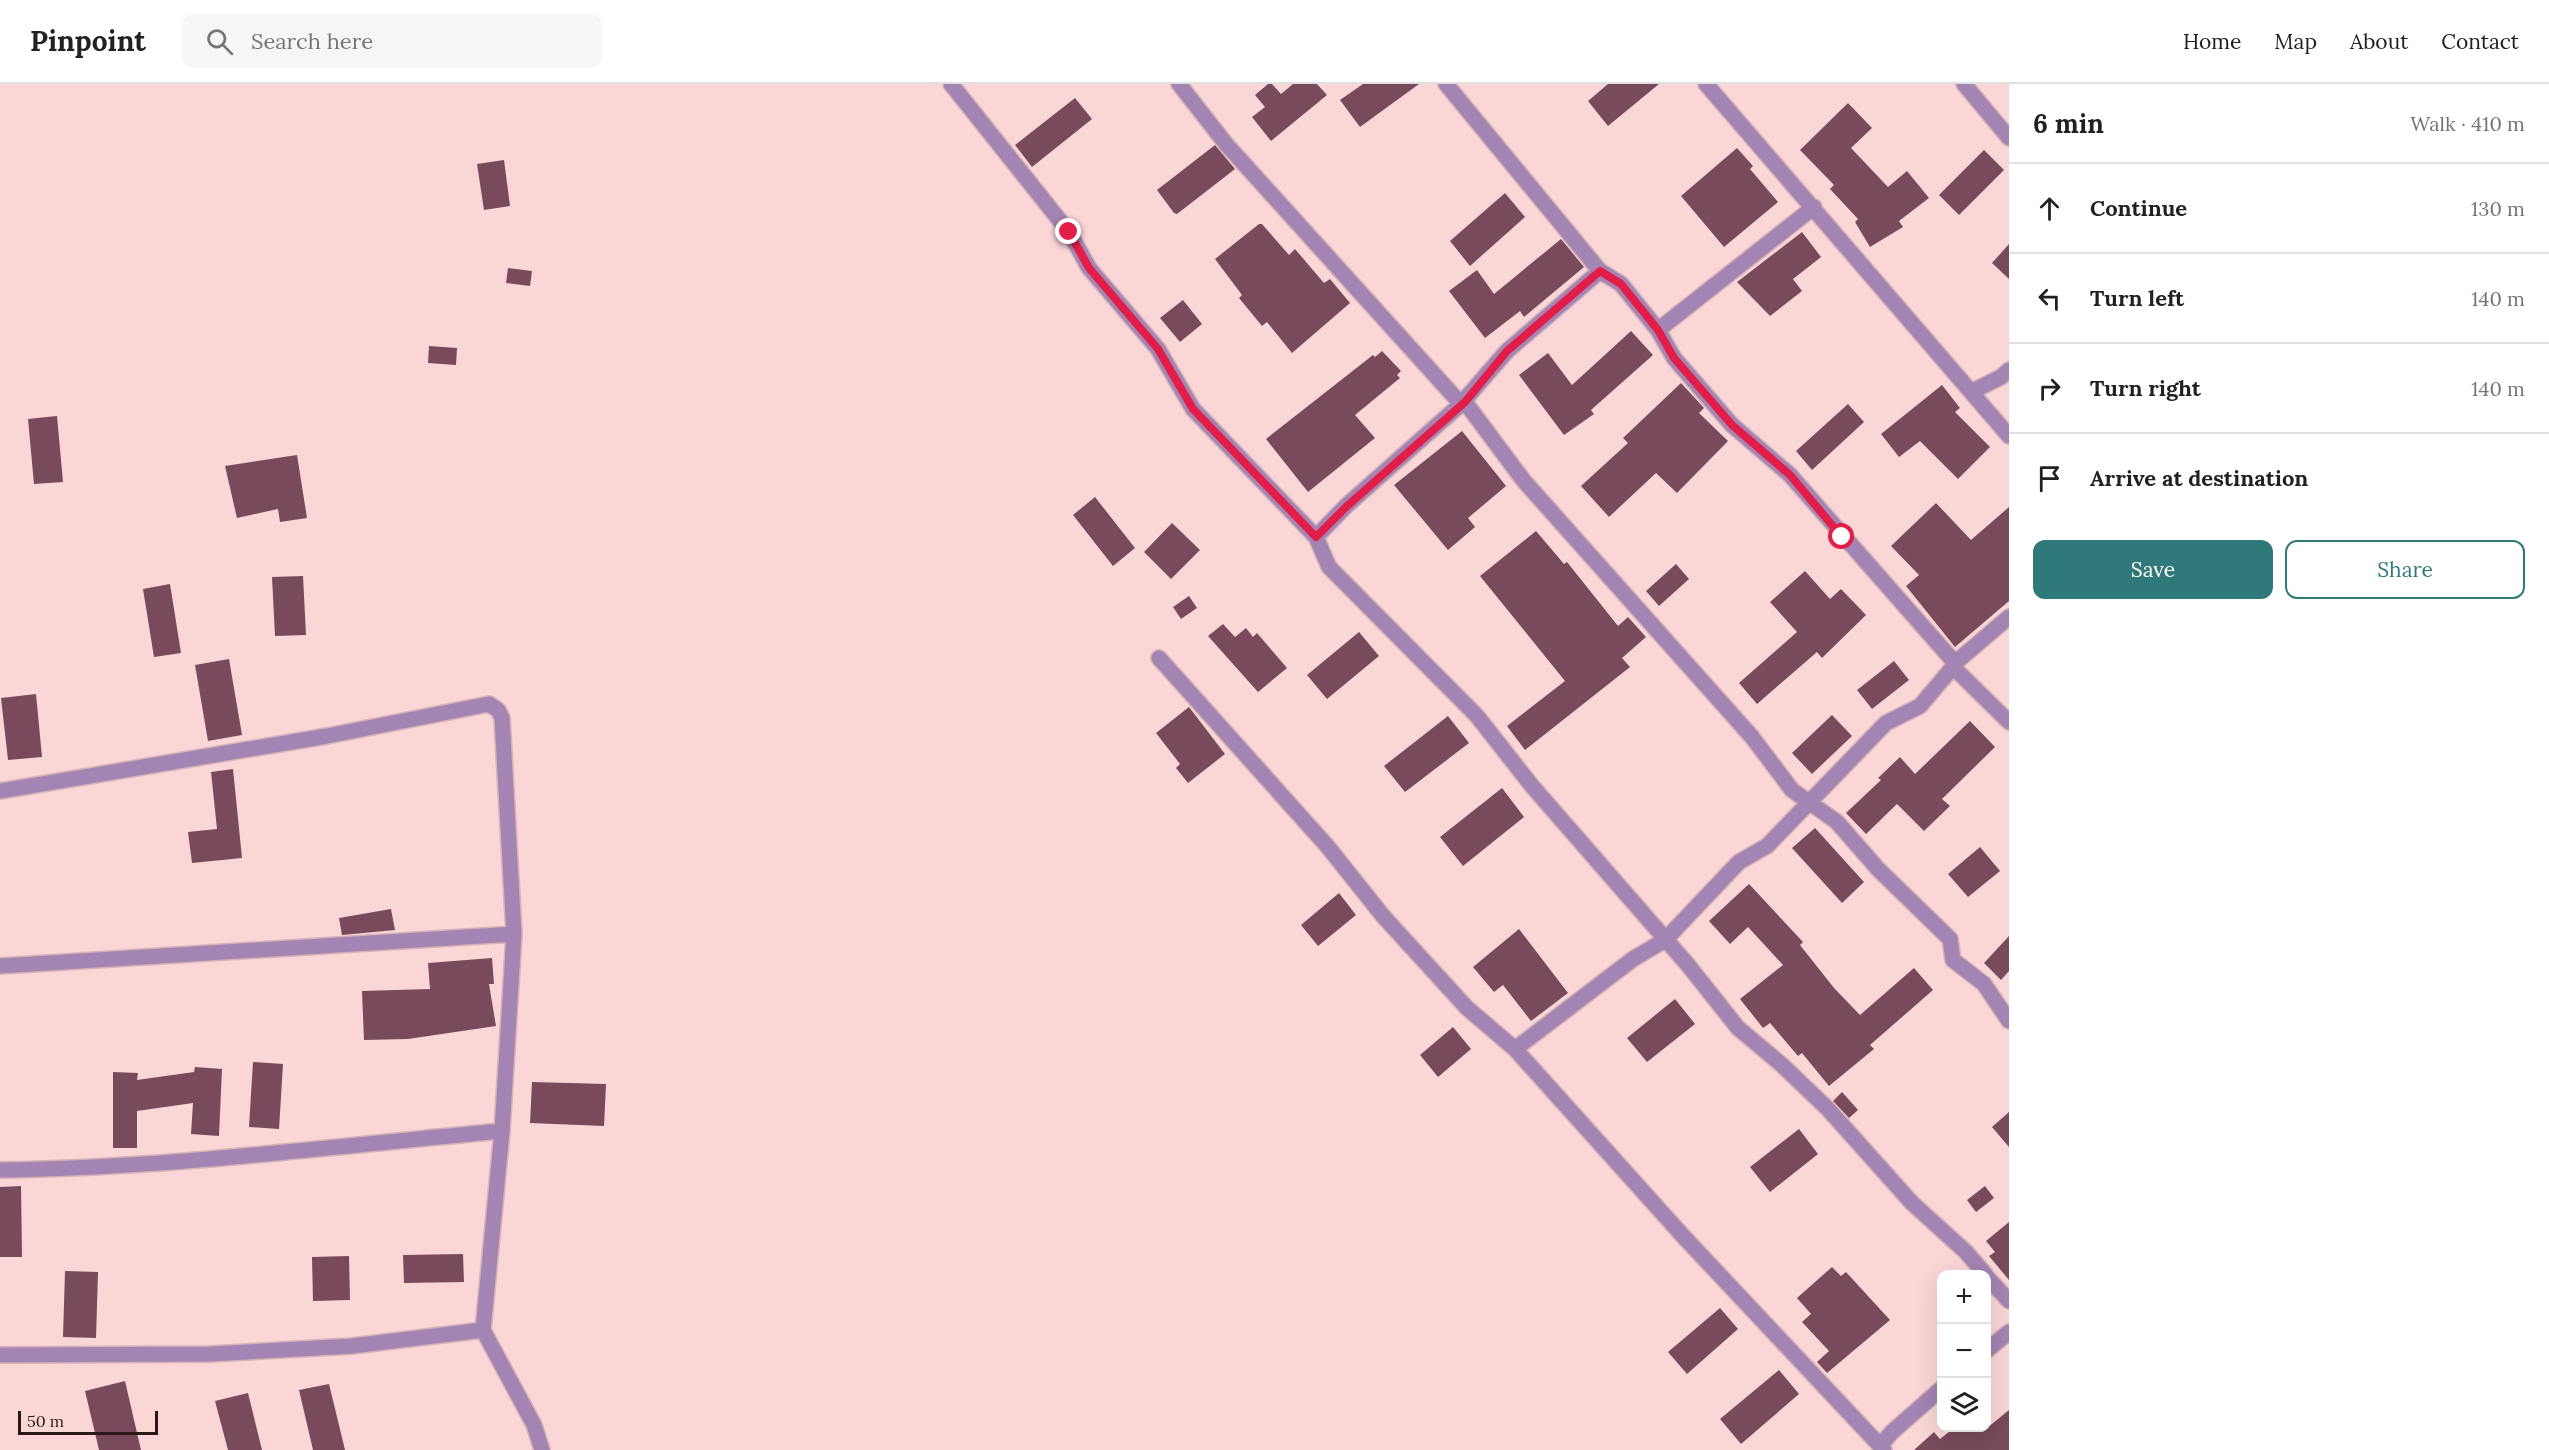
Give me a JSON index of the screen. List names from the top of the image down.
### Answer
{
  "scale_bar": "50 m",
  "page": {
    "header": "Pinpoint",
    "search": "Search here",
    "nav": [
      "Home",
      "Map",
      "About",
      "Contact"
    ],
    "heading": ["6 min", "Walk · 410 m"],
    "list": [
      ["Continue", "130 m"],
      ["Turn left", "140 m"],
      ["Turn right", "140 m"],
      "Arrive at destination"
    ],
    "buttons": ["Save", "Share"],
    "map_buttons": ["+", "−"],
    "scale": "50 m"
  }
}
